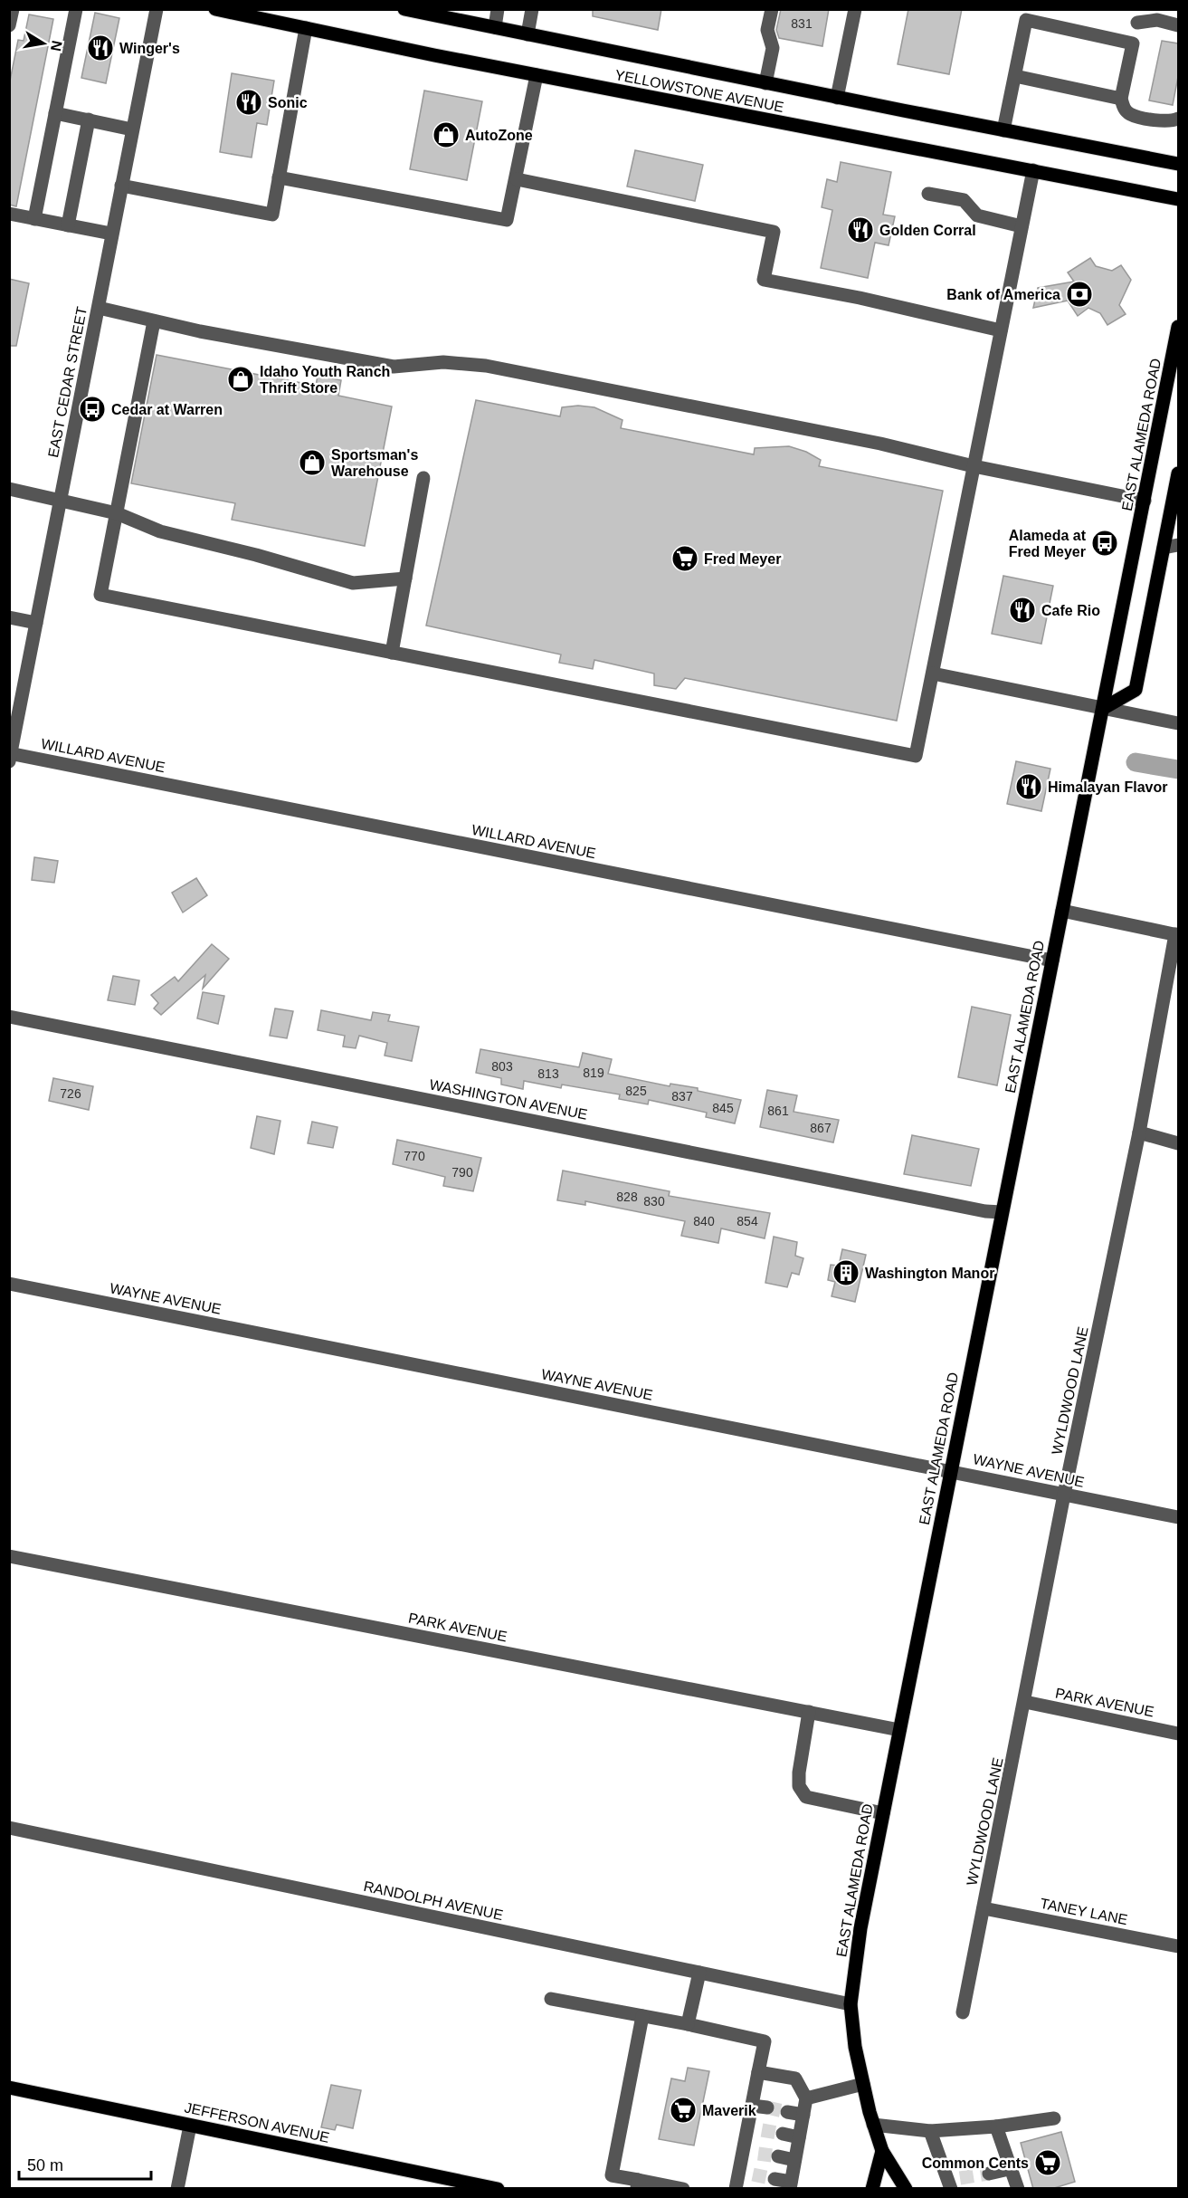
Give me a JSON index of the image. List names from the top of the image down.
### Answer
{
  "streets": {
    "main road": ["YELLOWSTONE AVENUE", "EAST ALAMEDA ROAD", "JEFFERSON AVENUE"],
    "street": [
      "EAST CEDAR STREET",
      "WILLARD AVENUE",
      "WASHINGTON AVENUE",
      "WAYNE AVENUE",
      "WYLDWOOD LANE",
      "PARK AVENUE",
      "RANDOLPH AVENUE",
      "TANEY LANE"
    ]
  },
  "crossings": [
    ["EAST CEDAR STREET", "WILLARD AVENUE"],
    ["EAST ALAMEDA ROAD", "WILLARD AVENUE"],
    ["EAST ALAMEDA ROAD", "WASHINGTON AVENUE"],
    ["EAST ALAMEDA ROAD", "WAYNE AVENUE"],
    ["EAST ALAMEDA ROAD", "PARK AVENUE"],
    ["EAST ALAMEDA ROAD", "RANDOLPH AVENUE"],
    ["WAYNE AVENUE", "WYLDWOOD LANE"],
    ["WYLDWOOD LANE", "PARK AVENUE"],
    ["WYLDWOOD LANE", "TANEY LANE"]
  ],
  "places": {
    "restaurant": [
      "Winger's",
      "Sonic",
      "Golden Corral",
      "Cafe Rio",
      "Himalayan Flavor"
    ],
    "shop": ["AutoZone", "Idaho Youth Ranch Thrift Store", "Sportsman's Warehouse"],
    "bank": ["Bank of America"],
    "bus stop": ["Cedar at Warren", "Alameda at Fred Meyer"],
    "supermarket": ["Fred Meyer", "Maverik", "Common Cents"],
    "building": ["Washington Manor"]
  },
  "house_numbers": [
    "831",
    "803",
    "819",
    "813",
    "825",
    "726",
    "837",
    "845",
    "861",
    "867",
    "770",
    "790",
    "828",
    "830",
    "840",
    "854"
  ],
  "scale_bar": "50 m",
  "north": "right"
}
